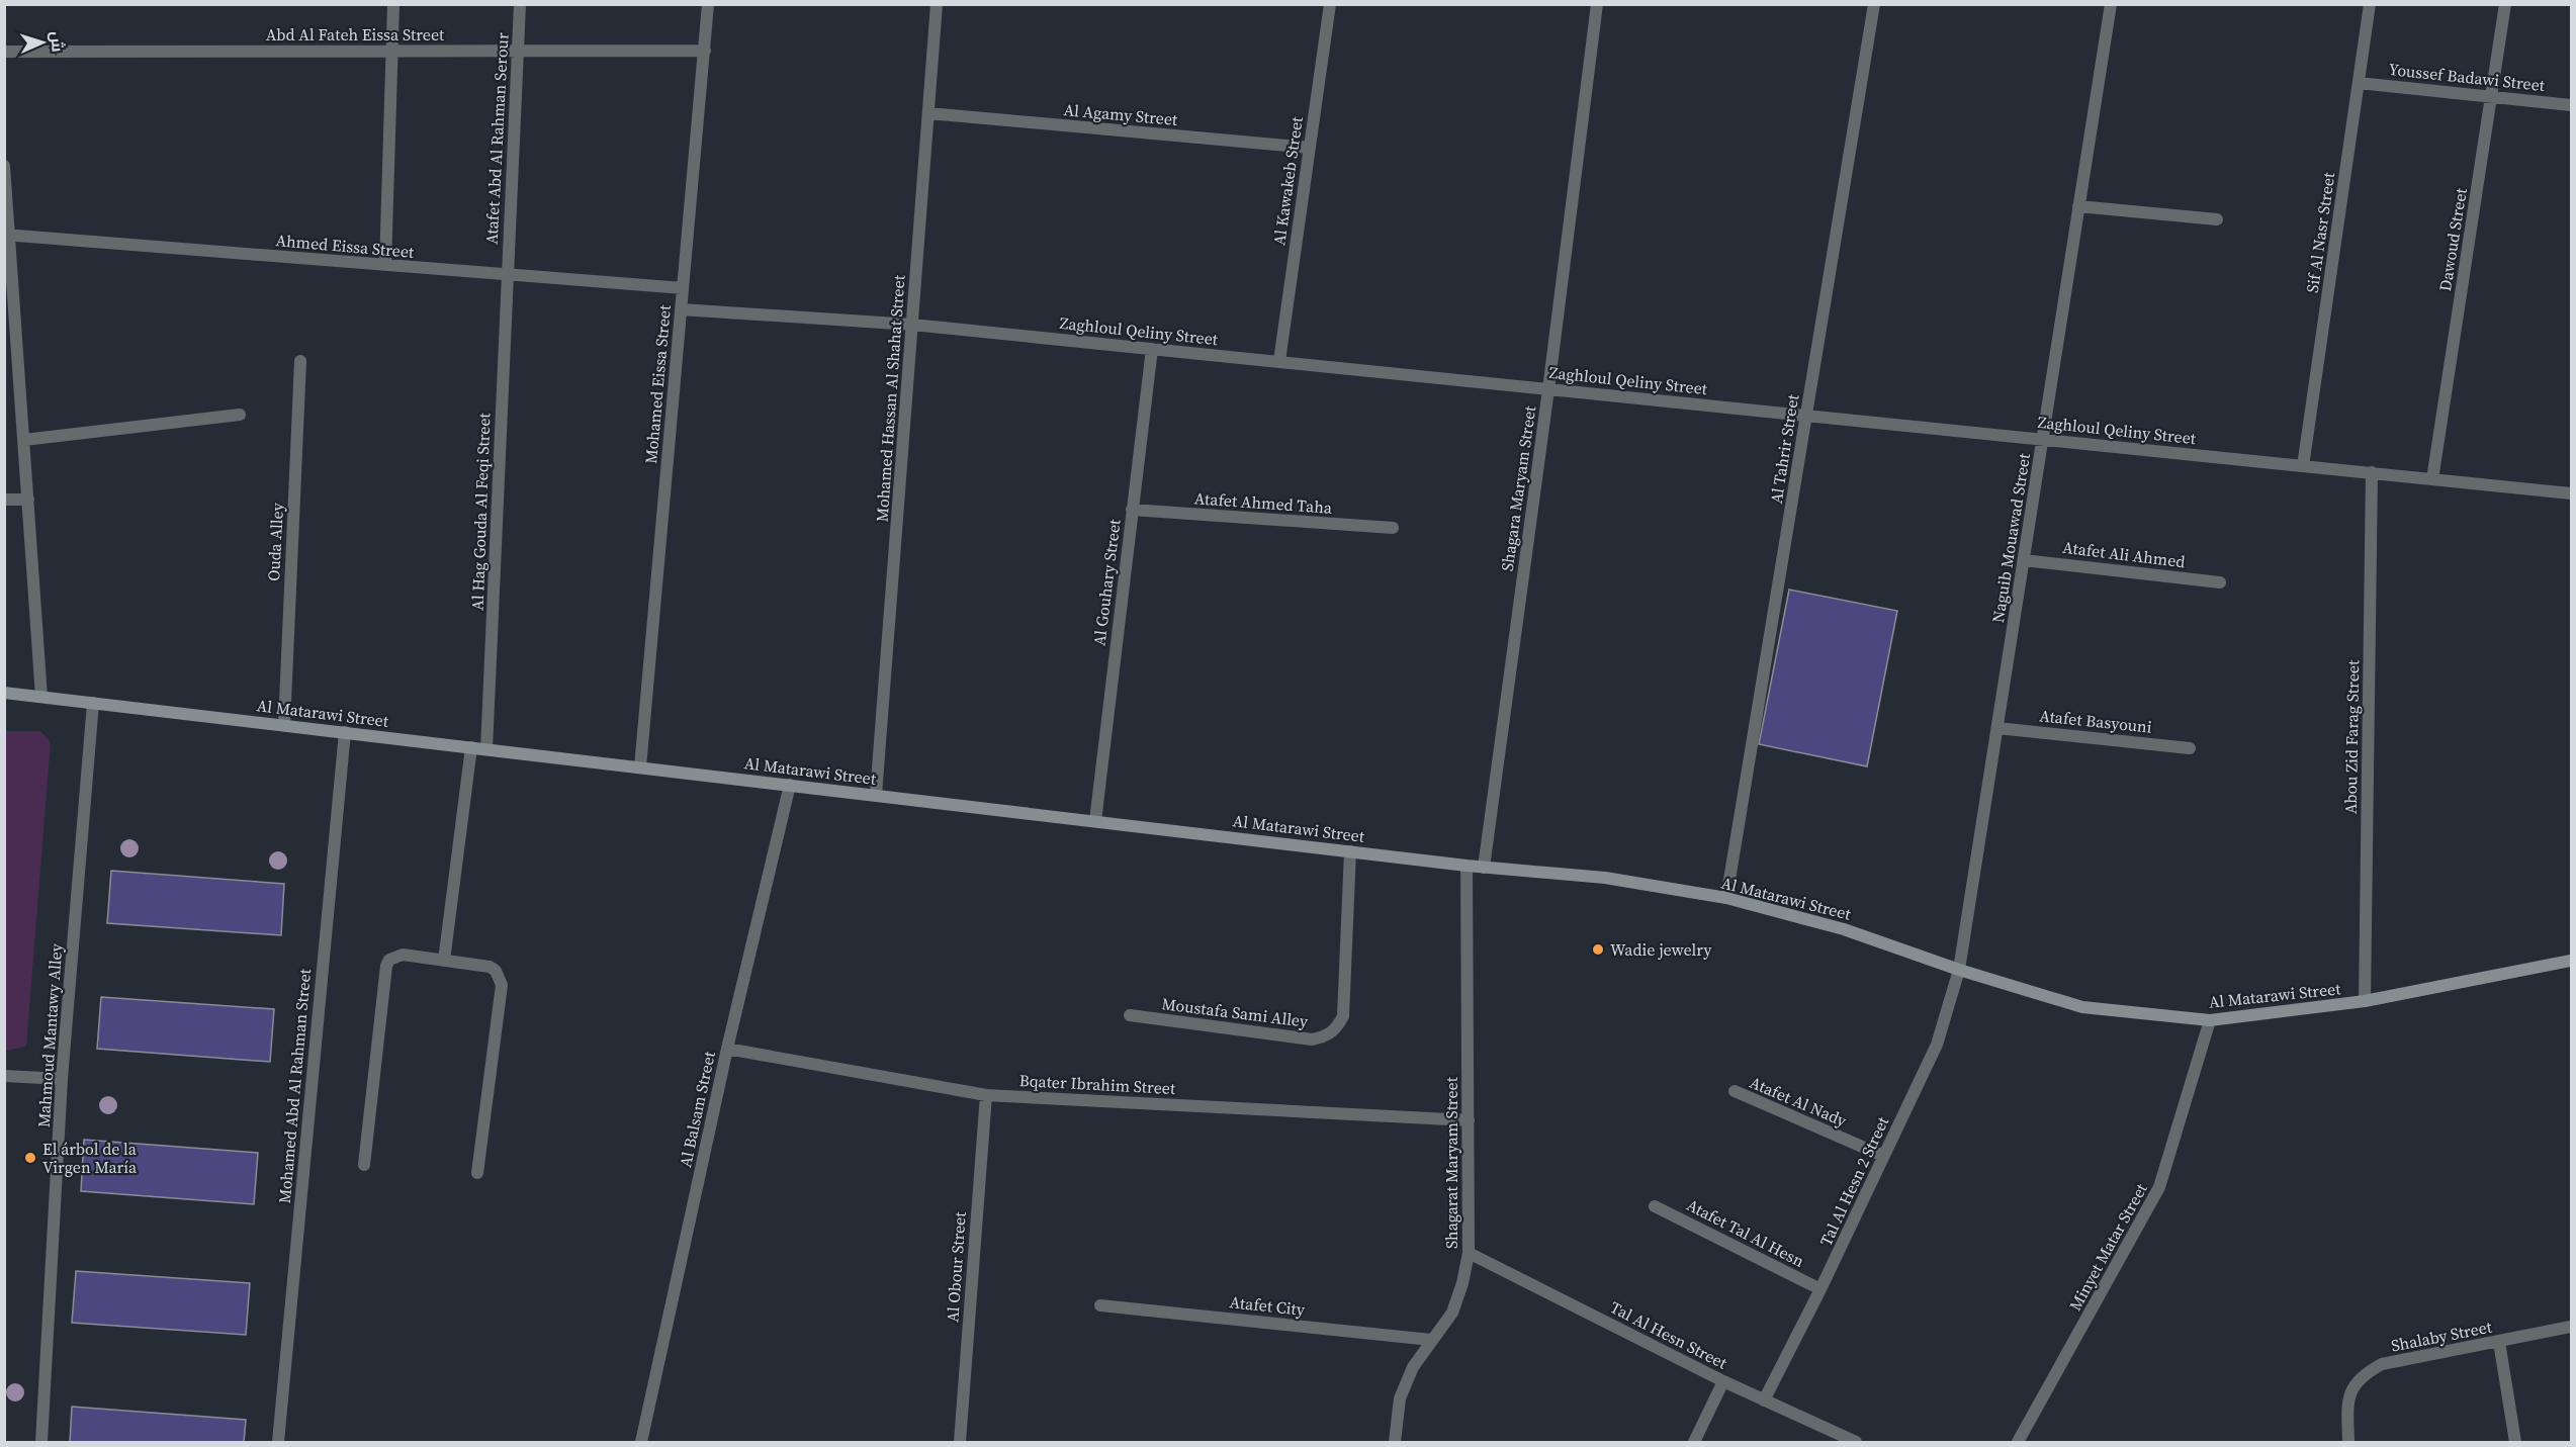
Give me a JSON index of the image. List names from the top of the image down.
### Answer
{
  "streets": {
    "street": [
      "Abd Al Fateh Eissa Street",
      "Youssef Badawi Street",
      "Al Agamy Street",
      "Atafet Abd Al Rahman Serour",
      "Al Kawakeb Street",
      "Sif Al Nasr Street",
      "Dawoud Street",
      "Ahmed Eissa Street",
      "Zaghloul Qeliny Street",
      "Mohamed Eissa Street",
      "Mohamed Hassan Al Shahat Street",
      "Al Tahrir Street",
      "Shagara Maryam Street",
      "Atafet Ahmed Taha",
      "Al Hag Gouda Al Feqi Street",
      "Naguib Mouawad Street",
      "Ouda Alley",
      "Atafet Ali Ahmed",
      "Al Gouhary Street",
      "Al Matarawi Street",
      "Atafet Basyouni",
      "Abou Zid Farag Street",
      "Moustafa Sami Alley",
      "Mahmoud Mantawy Alley",
      "Bqater Ibrahim Street",
      "Mohamed Abd Al Rahman Street",
      "Atafet Al Nady",
      "Al Balsam Street",
      "Shagarat Maryam Street",
      "Tal Al Hesn 2 Street",
      "Atafet Tal Al Hesn",
      "Minyet Matar Street",
      "Al Obour Street",
      "Atafet City",
      "Tal Al Hesn Street",
      "Shalaby Street"
    ]
  },
  "crossings": [
    ["Abd Al Fateh Eissa Street", "Atafet Abd Al Rahman Serour"],
    ["Abd Al Fateh Eissa Street", "Mohamed Eissa Street"],
    ["Youssef Badawi Street", "Sif Al Nasr Street"],
    ["Youssef Badawi Street", "Dawoud Street"],
    ["Al Agamy Street", "Al Kawakeb Street"],
    ["Al Agamy Street", "Mohamed Hassan Al Shahat Street"],
    ["Atafet Abd Al Rahman Serour", "Ahmed Eissa Street"],
    ["Atafet Abd Al Rahman Serour", "Al Hag Gouda Al Feqi Street"],
    ["Al Kawakeb Street", "Zaghloul Qeliny Street"],
    ["Sif Al Nasr Street", "Zaghloul Qeliny Street"],
    ["Dawoud Street", "Zaghloul Qeliny Street"],
    ["Ahmed Eissa Street", "Mohamed Eissa Street"],
    ["Ahmed Eissa Street", "Al Hag Gouda Al Feqi Street"],
    ["Zaghloul Qeliny Street", "Mohamed Eissa Street"],
    ["Zaghloul Qeliny Street", "Mohamed Hassan Al Shahat Street"],
    ["Zaghloul Qeliny Street", "Al Tahrir Street"],
    ["Zaghloul Qeliny Street", "Shagara Maryam Street"],
    ["Zaghloul Qeliny Street", "Naguib Mouawad Street"],
    ["Zaghloul Qeliny Street", "Al Gouhary Street"],
    ["Zaghloul Qeliny Street", "Abou Zid Farag Street"],
    ["Mohamed Eissa Street", "Al Matarawi Street"],
    ["Mohamed Hassan Al Shahat Street", "Al Matarawi Street"],
    ["Al Tahrir Street", "Al Matarawi Street"],
    ["Shagara Maryam Street", "Al Matarawi Street"],
    ["Atafet Ahmed Taha", "Al Gouhary Street"],
    ["Al Hag Gouda Al Feqi Street", "Al Matarawi Street"],
    ["Naguib Mouawad Street", "Atafet Ali Ahmed"],
    ["Naguib Mouawad Street", "Al Matarawi Street"],
    ["Naguib Mouawad Street", "Atafet Basyouni"],
    ["Naguib Mouawad Street", "Tal Al Hesn 2 Street"],
    ["Ouda Alley", "Al Matarawi Street"],
    ["Al Gouhary Street", "Al Matarawi Street"],
    ["Al Matarawi Street", "Abou Zid Farag Street"],
    ["Al Matarawi Street", "Moustafa Sami Alley"],
    ["Al Matarawi Street", "Mahmoud Mantawy Alley"],
    ["Al Matarawi Street", "Mohamed Abd Al Rahman Street"],
    ["Al Matarawi Street", "Al Balsam Street"],
    ["Al Matarawi Street", "Shagarat Maryam Street"],
    ["Al Matarawi Street", "Tal Al Hesn 2 Street"],
    ["Al Matarawi Street", "Minyet Matar Street"],
    ["Bqater Ibrahim Street", "Al Balsam Street"],
    ["Bqater Ibrahim Street", "Shagarat Maryam Street"],
    ["Bqater Ibrahim Street", "Al Obour Street"],
    ["Atafet Al Nady", "Tal Al Hesn 2 Street"],
    ["Shagarat Maryam Street", "Atafet City"],
    ["Shagarat Maryam Street", "Tal Al Hesn Street"],
    ["Tal Al Hesn 2 Street", "Atafet Tal Al Hesn"],
    ["Tal Al Hesn 2 Street", "Tal Al Hesn Street"]
  ],
  "places": ["Wadie jewelry", "El árbol de la Virgen María"],
  "north": "right"
}
